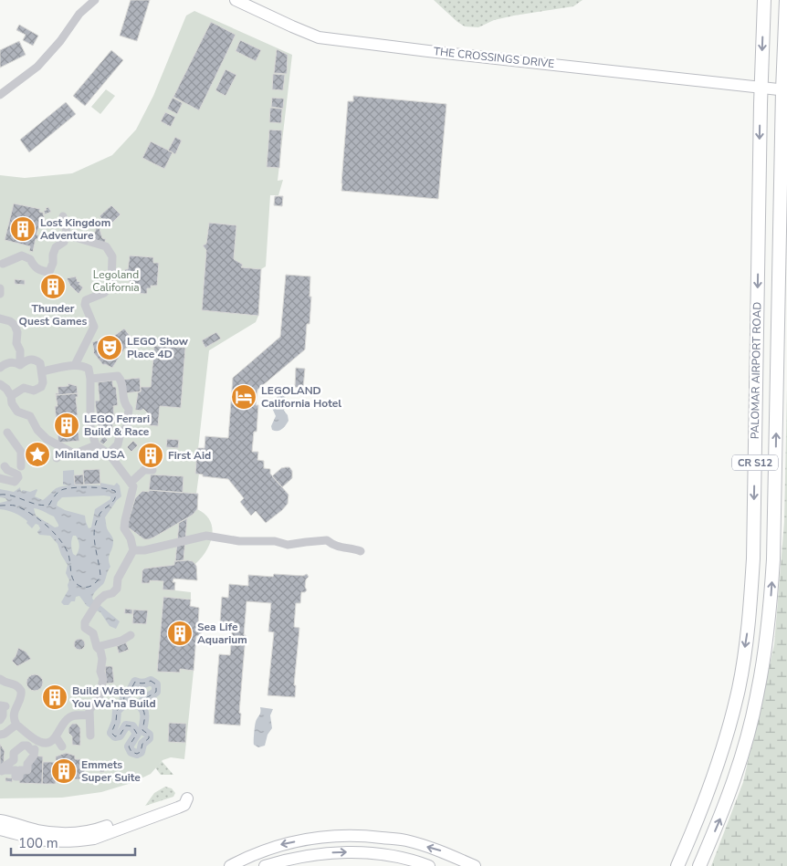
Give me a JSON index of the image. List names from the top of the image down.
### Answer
{
  "streets": {
    "main road": ["PALOMAR AIRPORT ROAD", "CR S12"],
    "street": ["THE CROSSINGS DRIVE"]
  },
  "crossings": [
    ["THE CROSSINGS DRIVE", "PALOMAR AIRPORT ROAD"]
  ],
  "parks": ["Legoland California"],
  "places": {
    "building": [
      "Lost Kingdom Adventure",
      "Thunder Quest Games",
      "LEGO Ferrari Build & Race",
      "First Aid",
      "Sea Life Aquarium",
      "Build Watevra You Wa'na Build",
      "Emmets Super Suite"
    ],
    "theatre": ["LEGO Show Place 4D"],
    "hotel": ["LEGOLAND California Hotel"],
    "place": ["Miniland USA"]
  },
  "scale_bar": "100 m"
}
